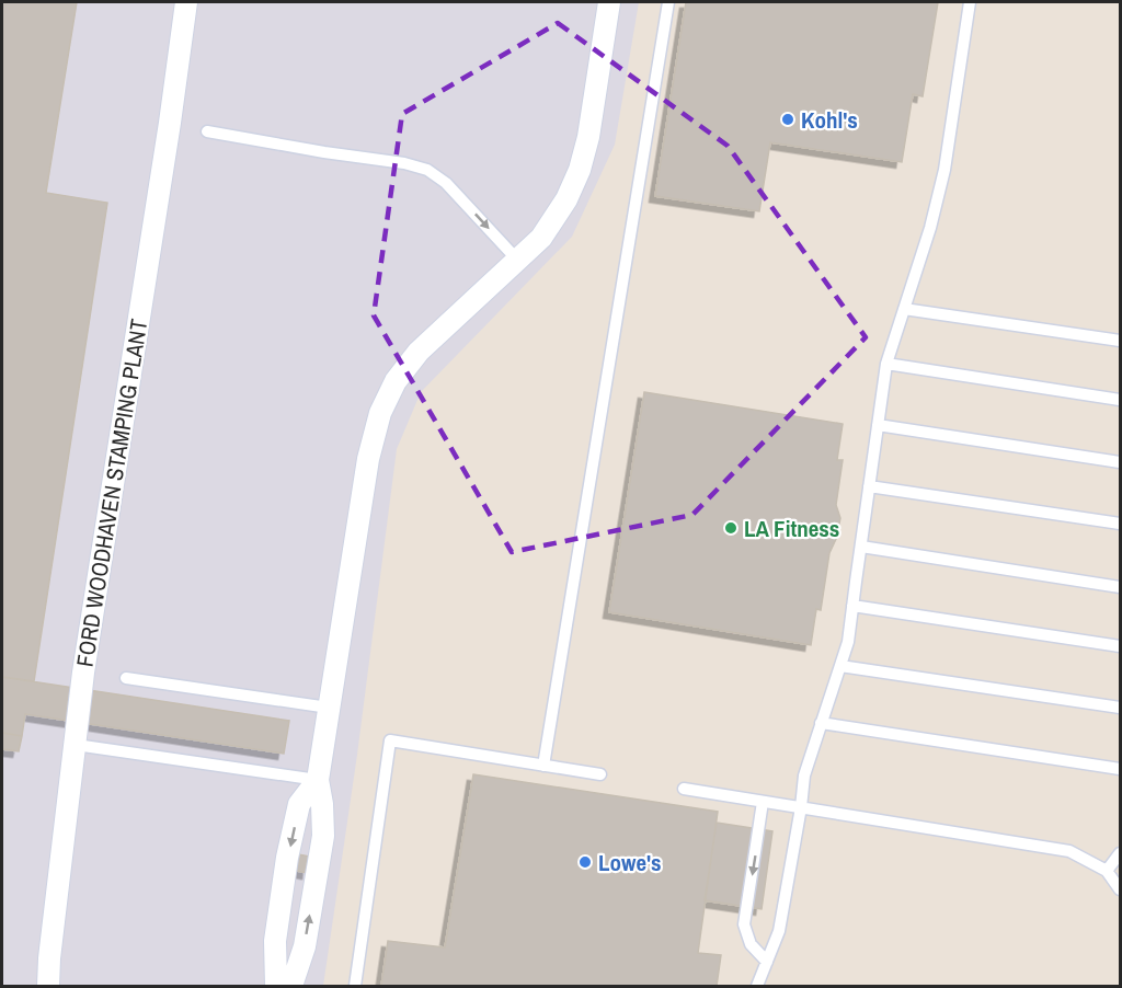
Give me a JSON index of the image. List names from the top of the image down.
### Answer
{
  "streets": {
    "street": ["FORD WOODHAVEN STAMPING PLANT"]
  },
  "places": ["Kohl's", "LA Fitness", "Lowe's"]
}
